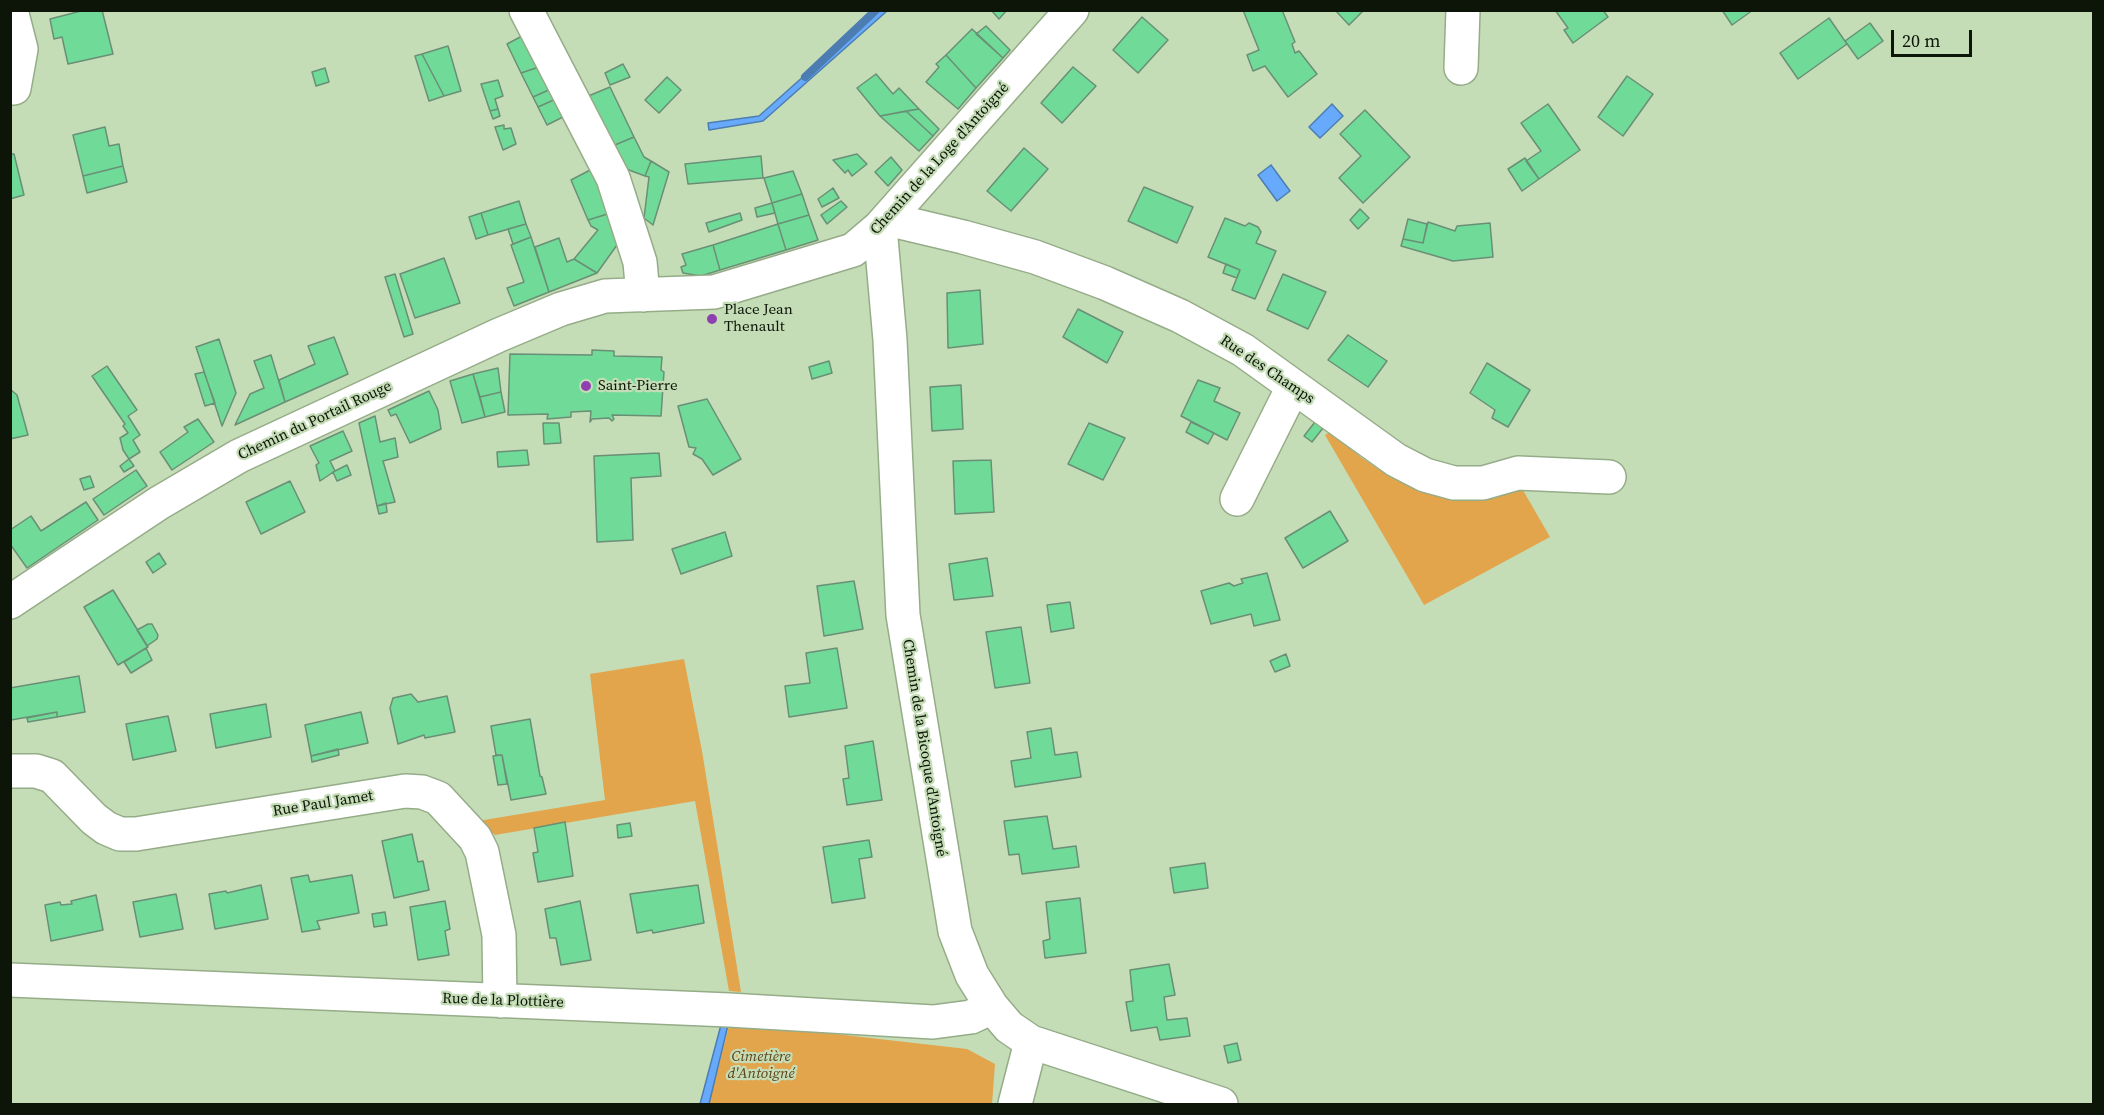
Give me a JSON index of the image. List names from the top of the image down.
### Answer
{
  "streets": {
    "street": [
      "Chemin de la Loge d'Antoigné",
      "Rue des Champs",
      "Chemin du Portail Rouge",
      "Chemin de la Bicoque d'Antoigné",
      "Rue Paul Jamet",
      "Rue de la Plottière"
    ]
  },
  "crossings": [
    ["Chemin de la Loge d'Antoigné", "Rue des Champs"],
    ["Chemin de la Loge d'Antoigné", "Chemin du Portail Rouge"],
    ["Chemin de la Loge d'Antoigné", "Chemin de la Bicoque d'Antoigné"],
    ["Rue des Champs", "Chemin de la Bicoque d'Antoigné"],
    ["Chemin de la Bicoque d'Antoigné", "Rue de la Plottière"],
    ["Rue Paul Jamet", "Rue de la Plottière"]
  ],
  "parks": ["Cimetière d'Antoigné"],
  "places": ["Place Jean Thenault", "Saint-Pierre"],
  "scale_bar": "20 m"
}
